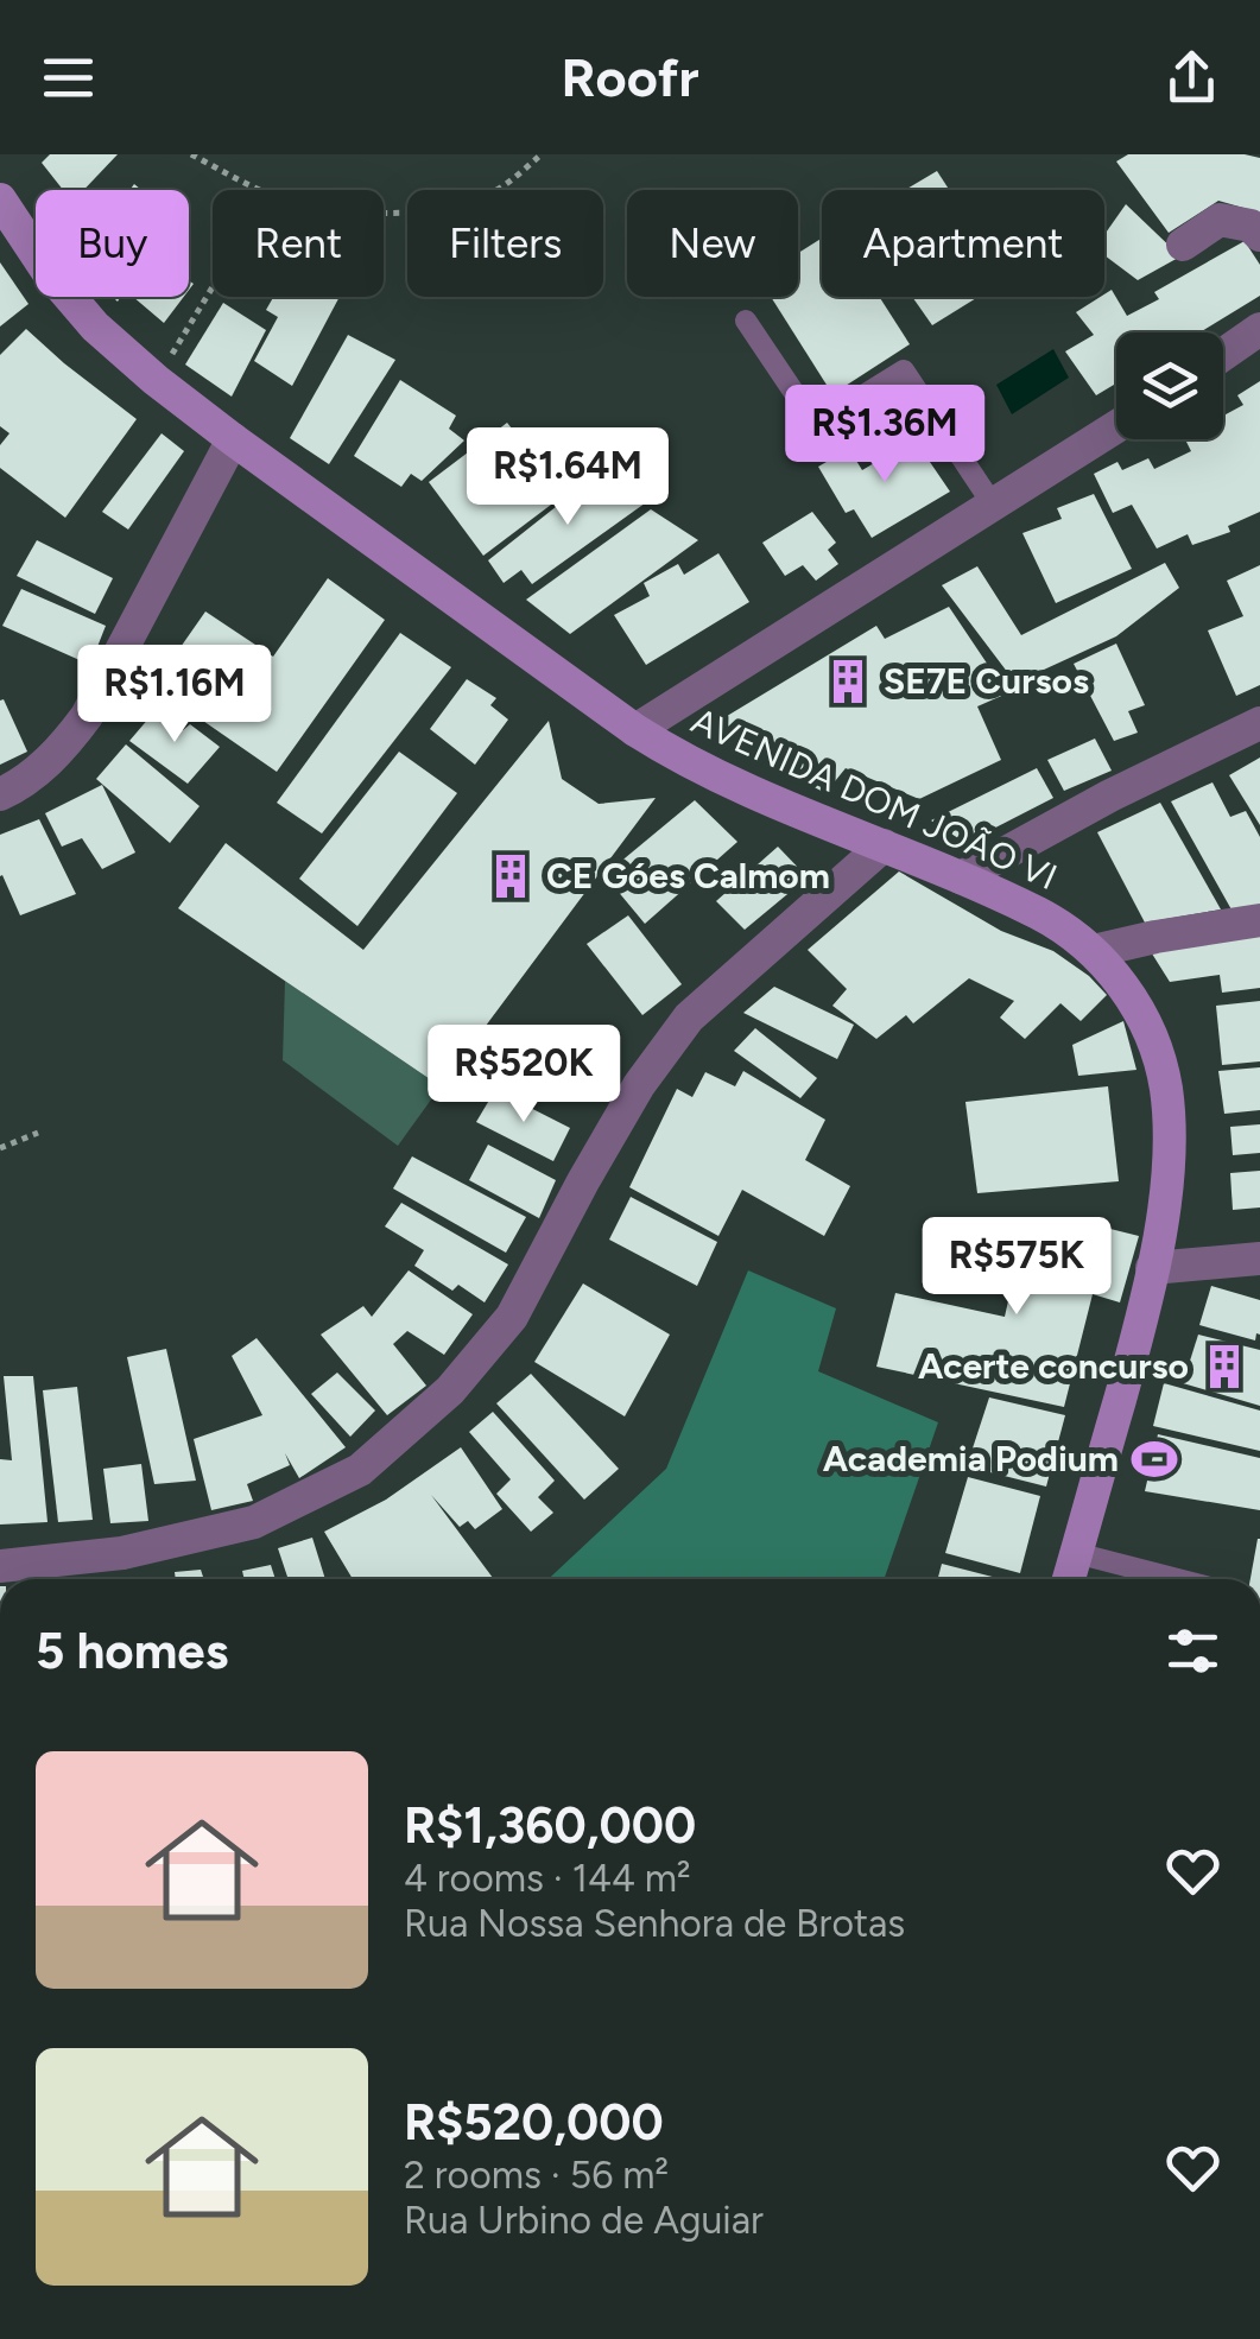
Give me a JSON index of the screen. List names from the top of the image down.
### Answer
{
  "streets": {
    "main road": ["AVENIDA DOM JOÃO VI"]
  },
  "places": {
    "building": ["SE7E Cursos", "CE Góes Calmom", "Acerte concurso"],
    "sports": ["Academia Podium"]
  },
  "page": {
    "header": "Roofr",
    "chip": [
      "Buy",
      "Rent",
      "Filters",
      "New",
      "Apartment"
    ],
    "price": [
      "R$1.36M",
      "R$1.64M",
      "R$1.16M",
      "R$520K",
      "R$575K"
    ],
    "heading": "5 homes",
    "list": [
      {
        "name": "R$1,360,000",
        "note": "4 rooms · 144 m² · Rua Nossa Senhora de Brotas"
      },
      {
        "name": "R$520,000",
        "note": "2 rooms · 56 m² · Rua Urbino de Aguiar"
      }
    ]
  }
}
